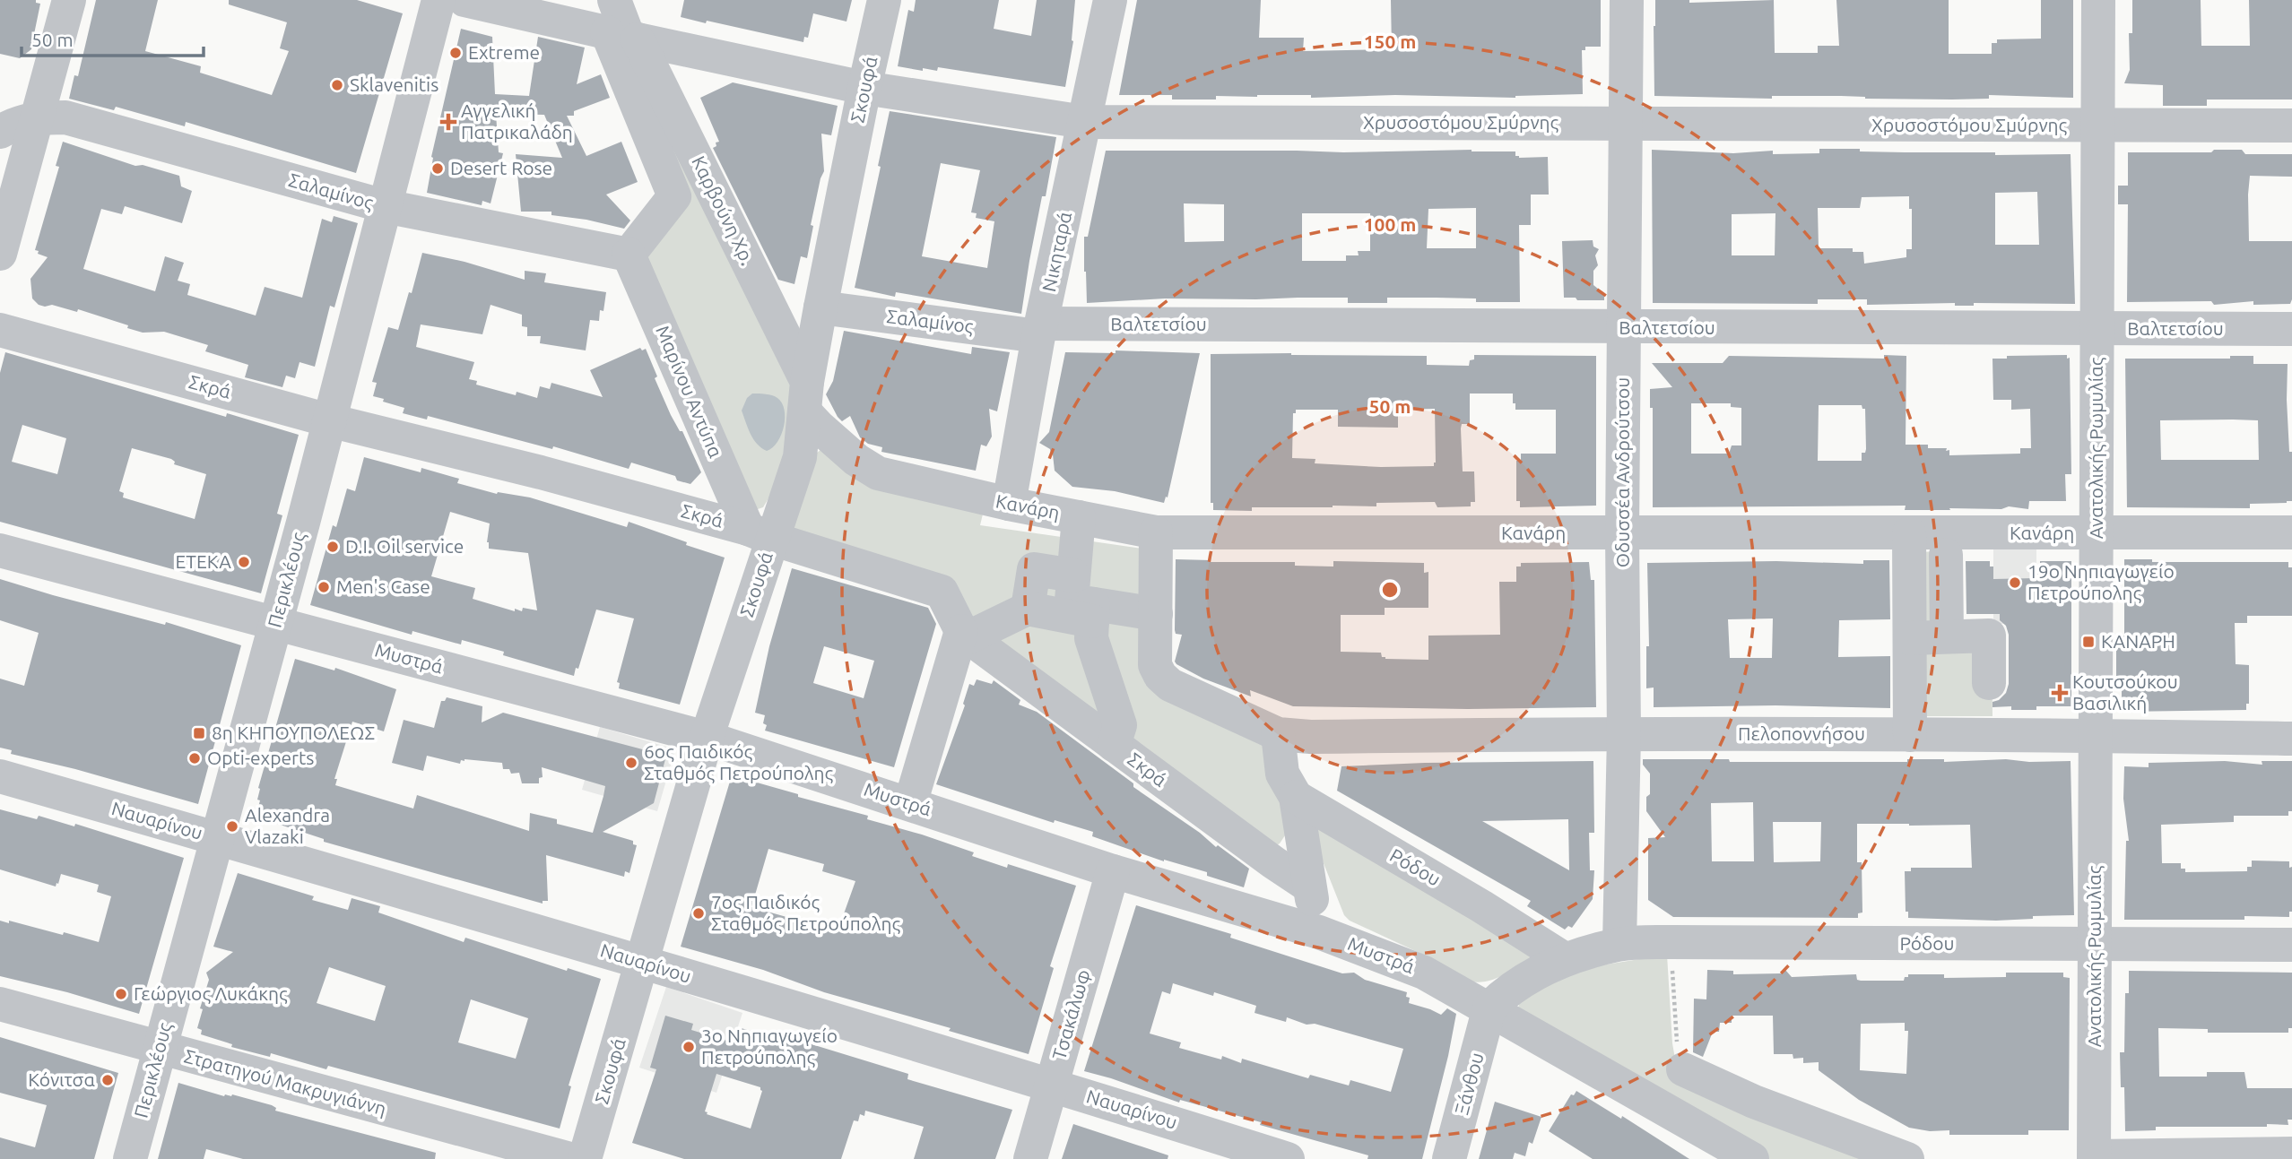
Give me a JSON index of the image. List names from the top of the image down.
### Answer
{
  "streets": {
    "street": [
      "Σκουφά",
      "Χρυσοστόμου Σμύρνης",
      "Σαλαμίνος",
      "Καρβούνη Χρ.",
      "Νικηταρά",
      "Βαλτετσίου",
      "Σκρά",
      "Μαρίνου Αντύπα",
      "Ανατολικής Ρωμυλίας",
      "Οδυσσέα Ανδρούτσου",
      "Κανάρη",
      "Περικλέους",
      "Μυστρά",
      "Πελοποννήσου",
      "Ναυαρίνου",
      "Ρόδου",
      "Τσακάλωφ",
      "Στρατηγού Μακρυγιάννη",
      "Ξάνθου"
    ]
  },
  "crossings": [
    ["Σκουφά", "Χρυσοστόμου Σμύρνης"],
    ["Σκουφά", "Σαλαμίνος"],
    ["Σκουφά", "Καρβούνη Χρ."],
    ["Σκουφά", "Σκρά"],
    ["Σκουφά", "Μαρίνου Αντύπα"],
    ["Σκουφά", "Κανάρη"],
    ["Σκουφά", "Μυστρά"],
    ["Σκουφά", "Ναυαρίνου"],
    ["Χρυσοστόμου Σμύρνης", "Καρβούνη Χρ."],
    ["Χρυσοστόμου Σμύρνης", "Νικηταρά"],
    ["Χρυσοστόμου Σμύρνης", "Ανατολικής Ρωμυλίας"],
    ["Χρυσοστόμου Σμύρνης", "Οδυσσέα Ανδρούτσου"],
    ["Σαλαμίνος", "Νικηταρά"],
    ["Σαλαμίνος", "Βαλτετσίου"],
    ["Σαλαμίνος", "Μαρίνου Αντύπα"],
    ["Σαλαμίνος", "Περικλέους"],
    ["Καρβούνη Χρ.", "Κανάρη"],
    ["Νικηταρά", "Βαλτετσίου"],
    ["Νικηταρά", "Κανάρη"],
    ["Βαλτετσίου", "Ανατολικής Ρωμυλίας"],
    ["Βαλτετσίου", "Οδυσσέα Ανδρούτσου"],
    ["Σκρά", "Μαρίνου Αντύπα"],
    ["Σκρά", "Περικλέους"],
    ["Ανατολικής Ρωμυλίας", "Κανάρη"],
    ["Ανατολικής Ρωμυλίας", "Πελοποννήσου"],
    ["Ανατολικής Ρωμυλίας", "Ρόδου"],
    ["Οδυσσέα Ανδρούτσου", "Κανάρη"],
    ["Οδυσσέα Ανδρούτσου", "Πελοποννήσου"],
    ["Οδυσσέα Ανδρούτσου", "Ρόδου"],
    ["Περικλέους", "Μυστρά"],
    ["Περικλέους", "Ναυαρίνου"],
    ["Περικλέους", "Στρατηγού Μακρυγιάννη"],
    ["Μυστρά", "Ρόδου"],
    ["Μυστρά", "Τσακάλωφ"],
    ["Μυστρά", "Ξάνθου"],
    ["Ναυαρίνου", "Τσακάλωφ"],
    ["Ρόδου", "Ξάνθου"]
  ],
  "places": {
    "other": [
      "Extreme",
      "Sklavenitis",
      "Desert Rose",
      "D.I. Oil service",
      "ΕΤΕΚΑ",
      "19ο Νηπιαγωγείο Πετρούπολης",
      "Men's Case",
      "Opti-experts",
      "6ος Παιδικός Σταθμός Πετρούπολης",
      "Alexandra Vlazaki",
      "7ος Παιδικός Σταθμός Πετρούπολης",
      "Γεώργιος Λυκάκης",
      "3ο Νηπιαγωγείο Πετρούπολης",
      "Κόνιτσα"
    ],
    "health": ["Αγγελική Πατρικαλάδη", "Κουτσούκου Βασιλική"],
    "transit": ["ΚΑΝΑΡΗ", "8η ΚΗΠΟΥΠΟΛΕΩΣ"]
  },
  "scale_bar": "50 m",
  "rings": ["150 m", "100 m", "50 m"]
}
